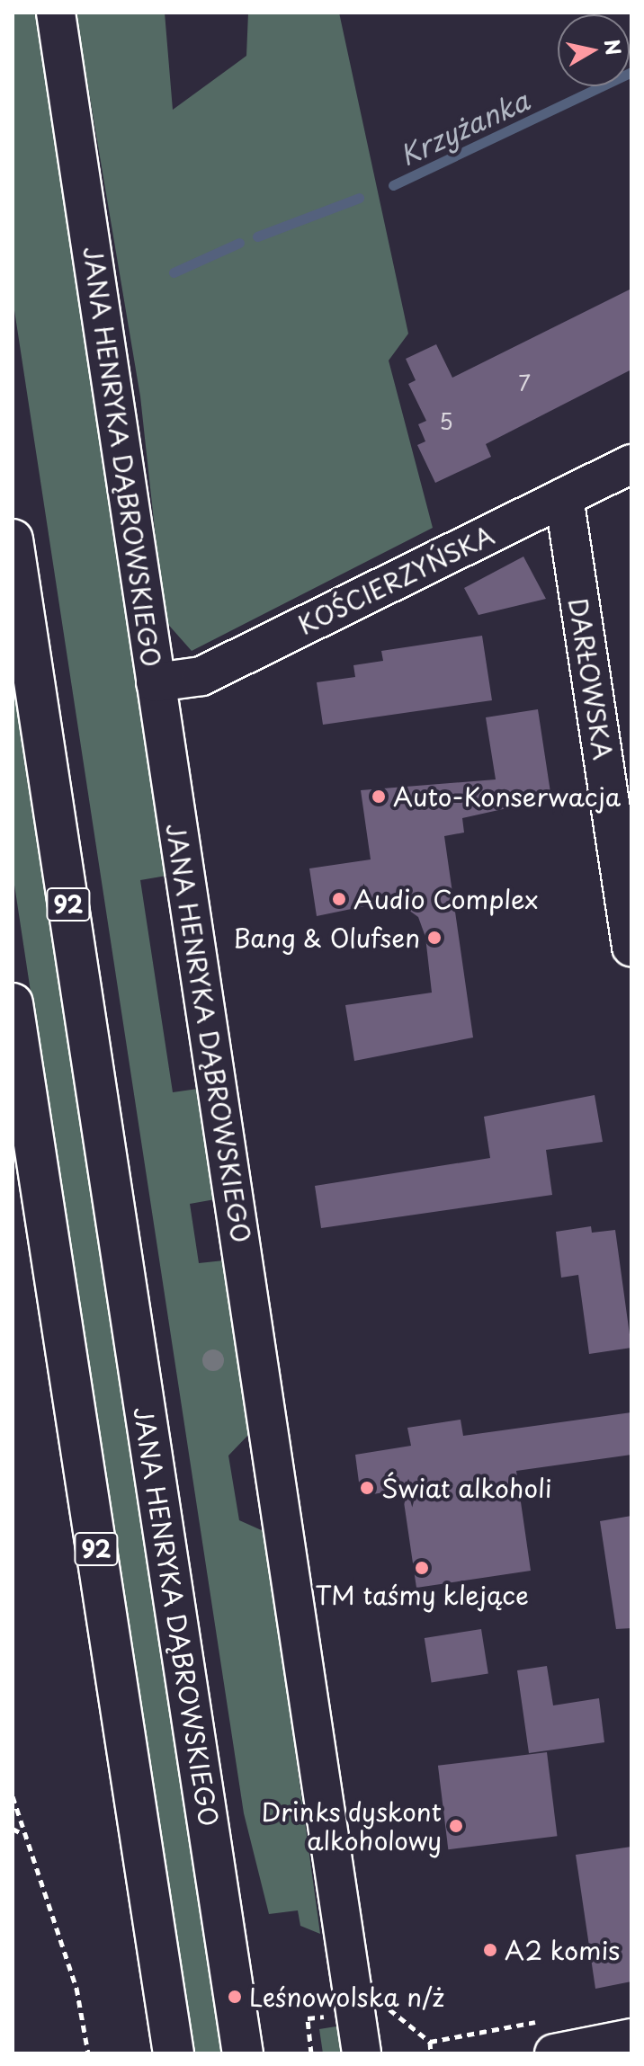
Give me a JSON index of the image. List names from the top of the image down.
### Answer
{
  "streets": {
    "main road": ["JANA HENRYKA DĄBROWSKIEGO", "92"],
    "street": ["KOŚCIERZYŃSKA", "DARŁOWSKA"]
  },
  "crossings": [
    ["JANA HENRYKA DĄBROWSKIEGO", "KOŚCIERZYŃSKA"],
    ["KOŚCIERZYŃSKA", "DARŁOWSKA"]
  ],
  "water": ["Krzyżanka"],
  "places": [
    "Auto-Konserwacja",
    "Audio Complex",
    "Bang & Olufsen",
    "Świat alkoholi",
    "TM taśmy klejące",
    "Drinks dyskont alkoholowy",
    "A2 komis",
    "Leśnowolska n/ż"
  ],
  "house_numbers": ["7", "5"],
  "north": "right"
}
